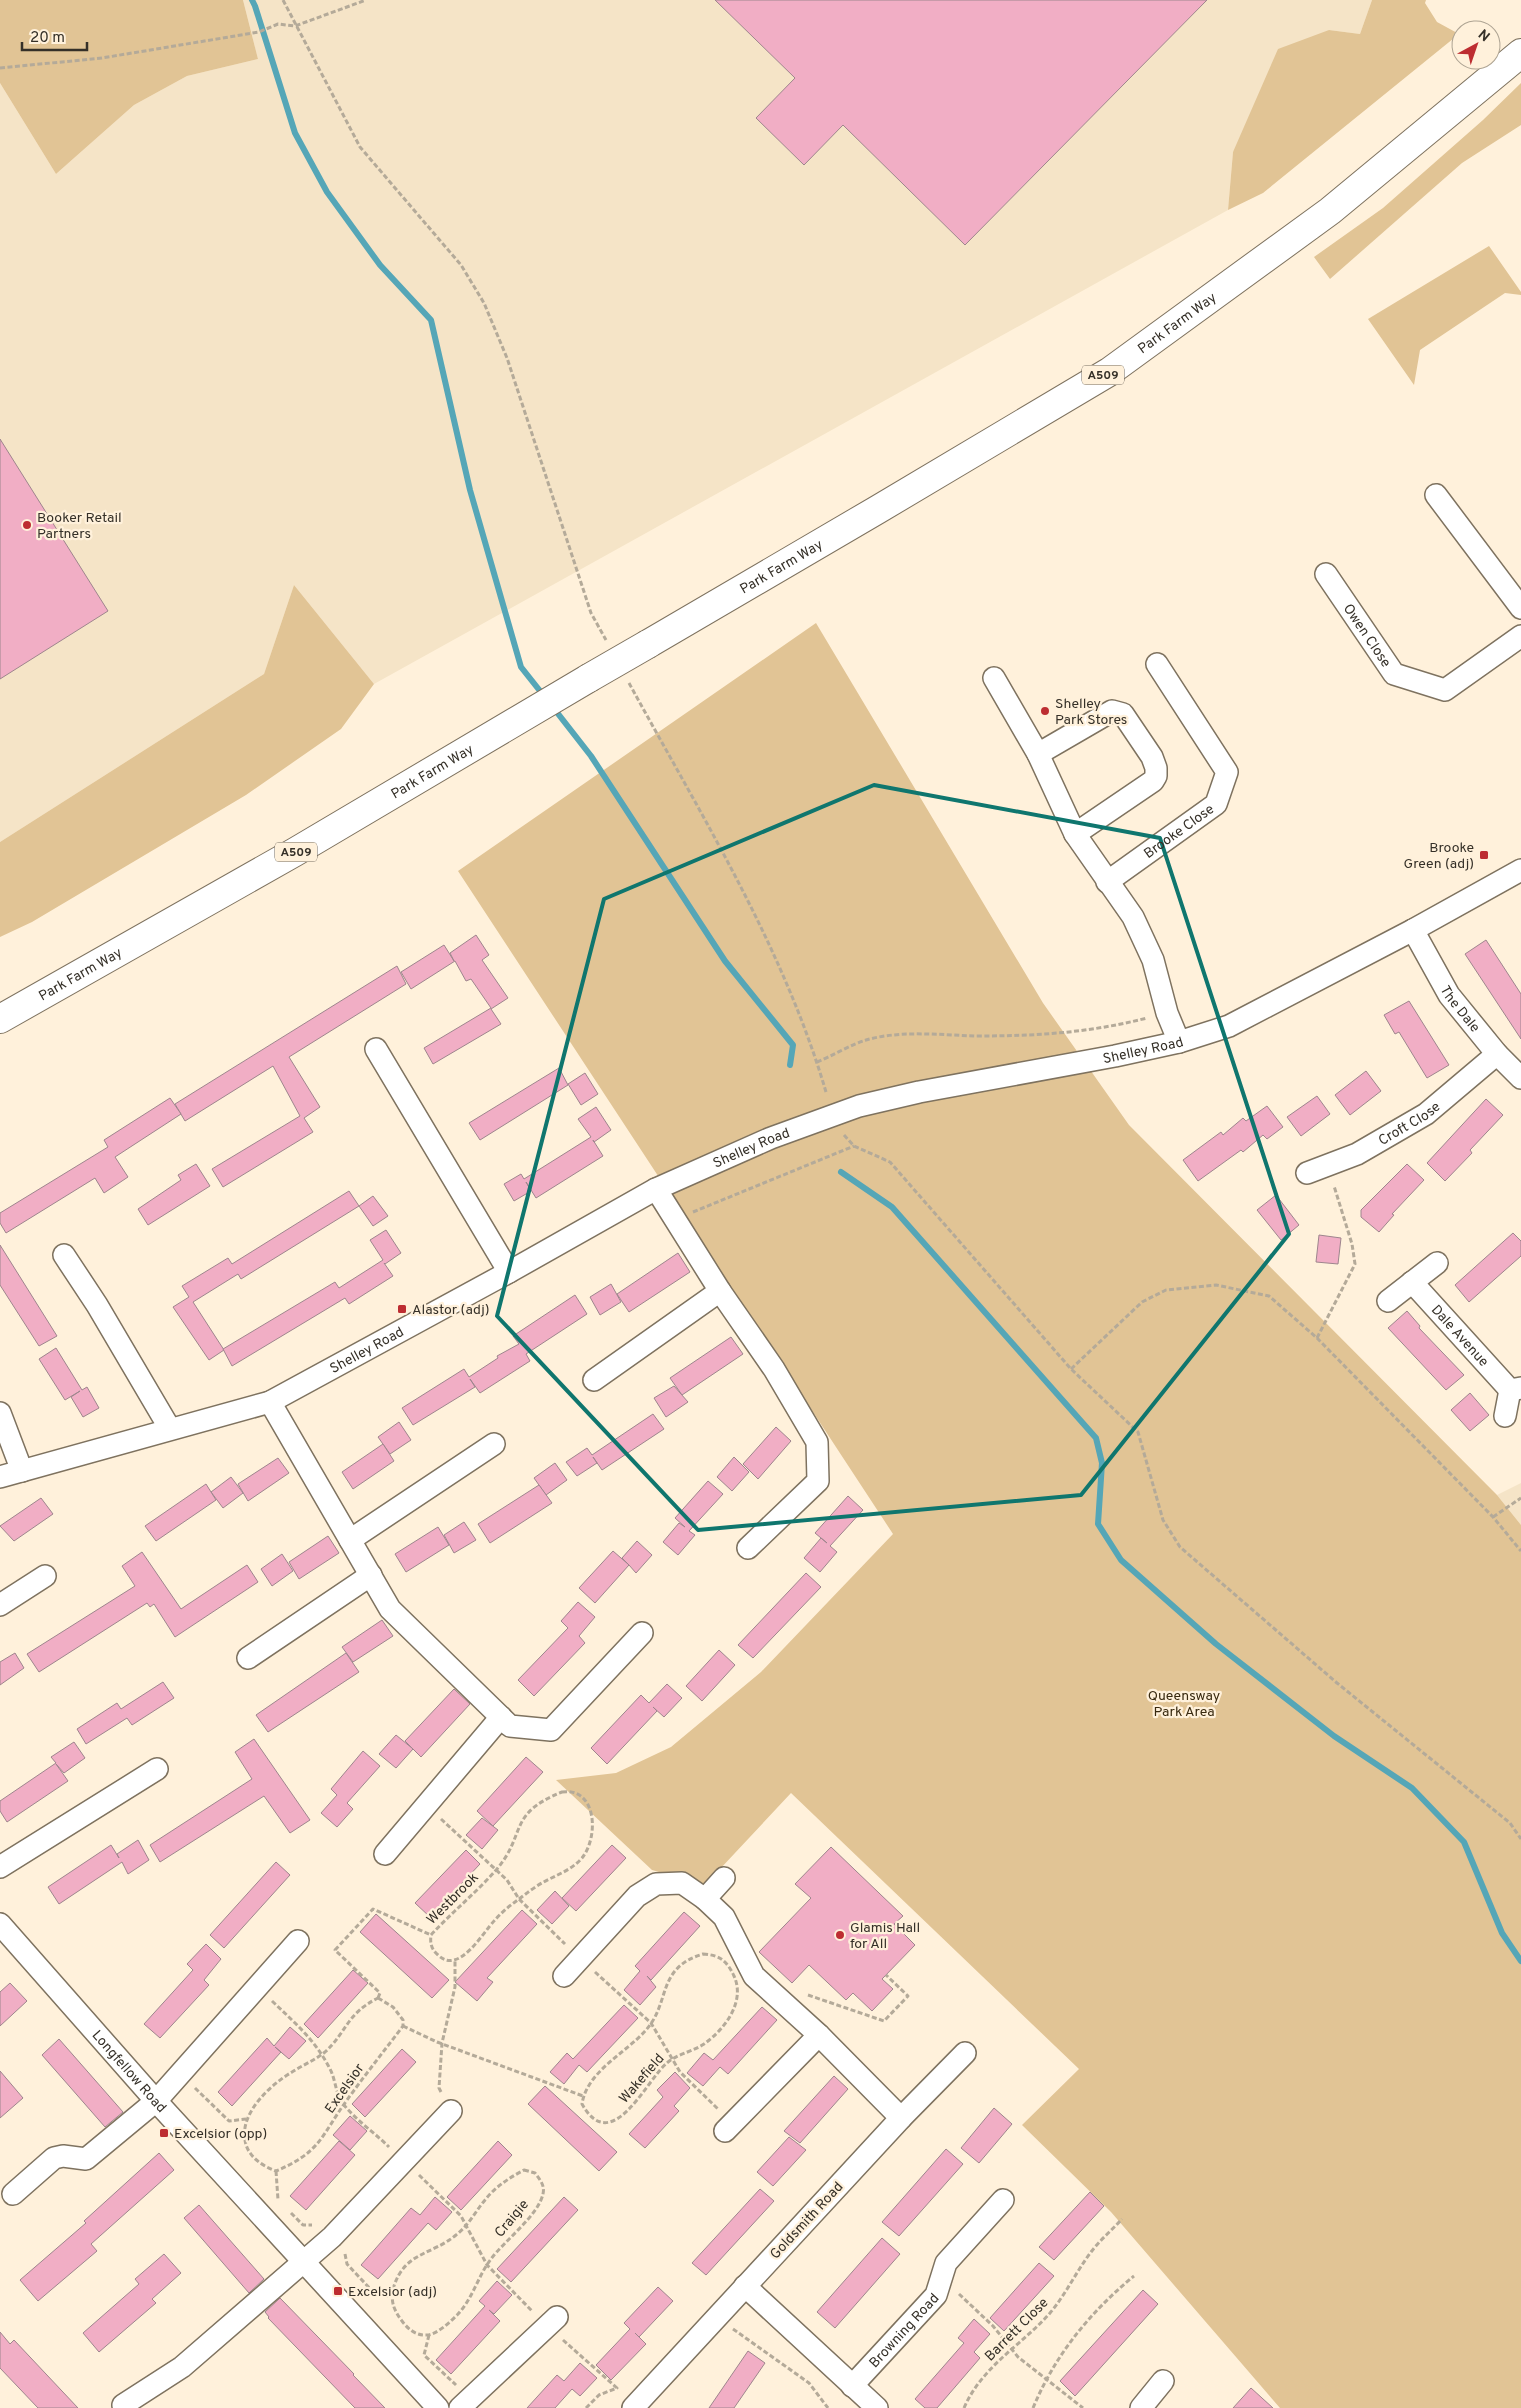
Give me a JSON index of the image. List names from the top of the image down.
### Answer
{
  "streets": {
    "highway": ["Park Farm Way", "A509"],
    "street": [
      "Owen Close",
      "Brooke Close",
      "The Dale",
      "Shelley Road",
      "Croft Close",
      "Dale Avenue",
      "Longfellow Road",
      "Goldsmith Road",
      "Browning Road"
    ],
    "path": [
      "Westbrook",
      "Wakefield",
      "Excelsior",
      "Craigie",
      "Barrett Close"
    ]
  },
  "crossings": [
    ["The Dale", "Shelley Road"],
    ["The Dale", "Croft Close"]
  ],
  "parks": ["Queensway Park Area"],
  "places": {
    "other": ["Booker Retail Partners", "Shelley Park Stores", "Glamis Hall for All"],
    "transit": [
      "Brooke Green (adj)",
      "Alastor (adj)",
      "Excelsior (opp)",
      "Excelsior (adj)"
    ]
  },
  "scale_bar": "20 m",
  "north": "top right"
}
